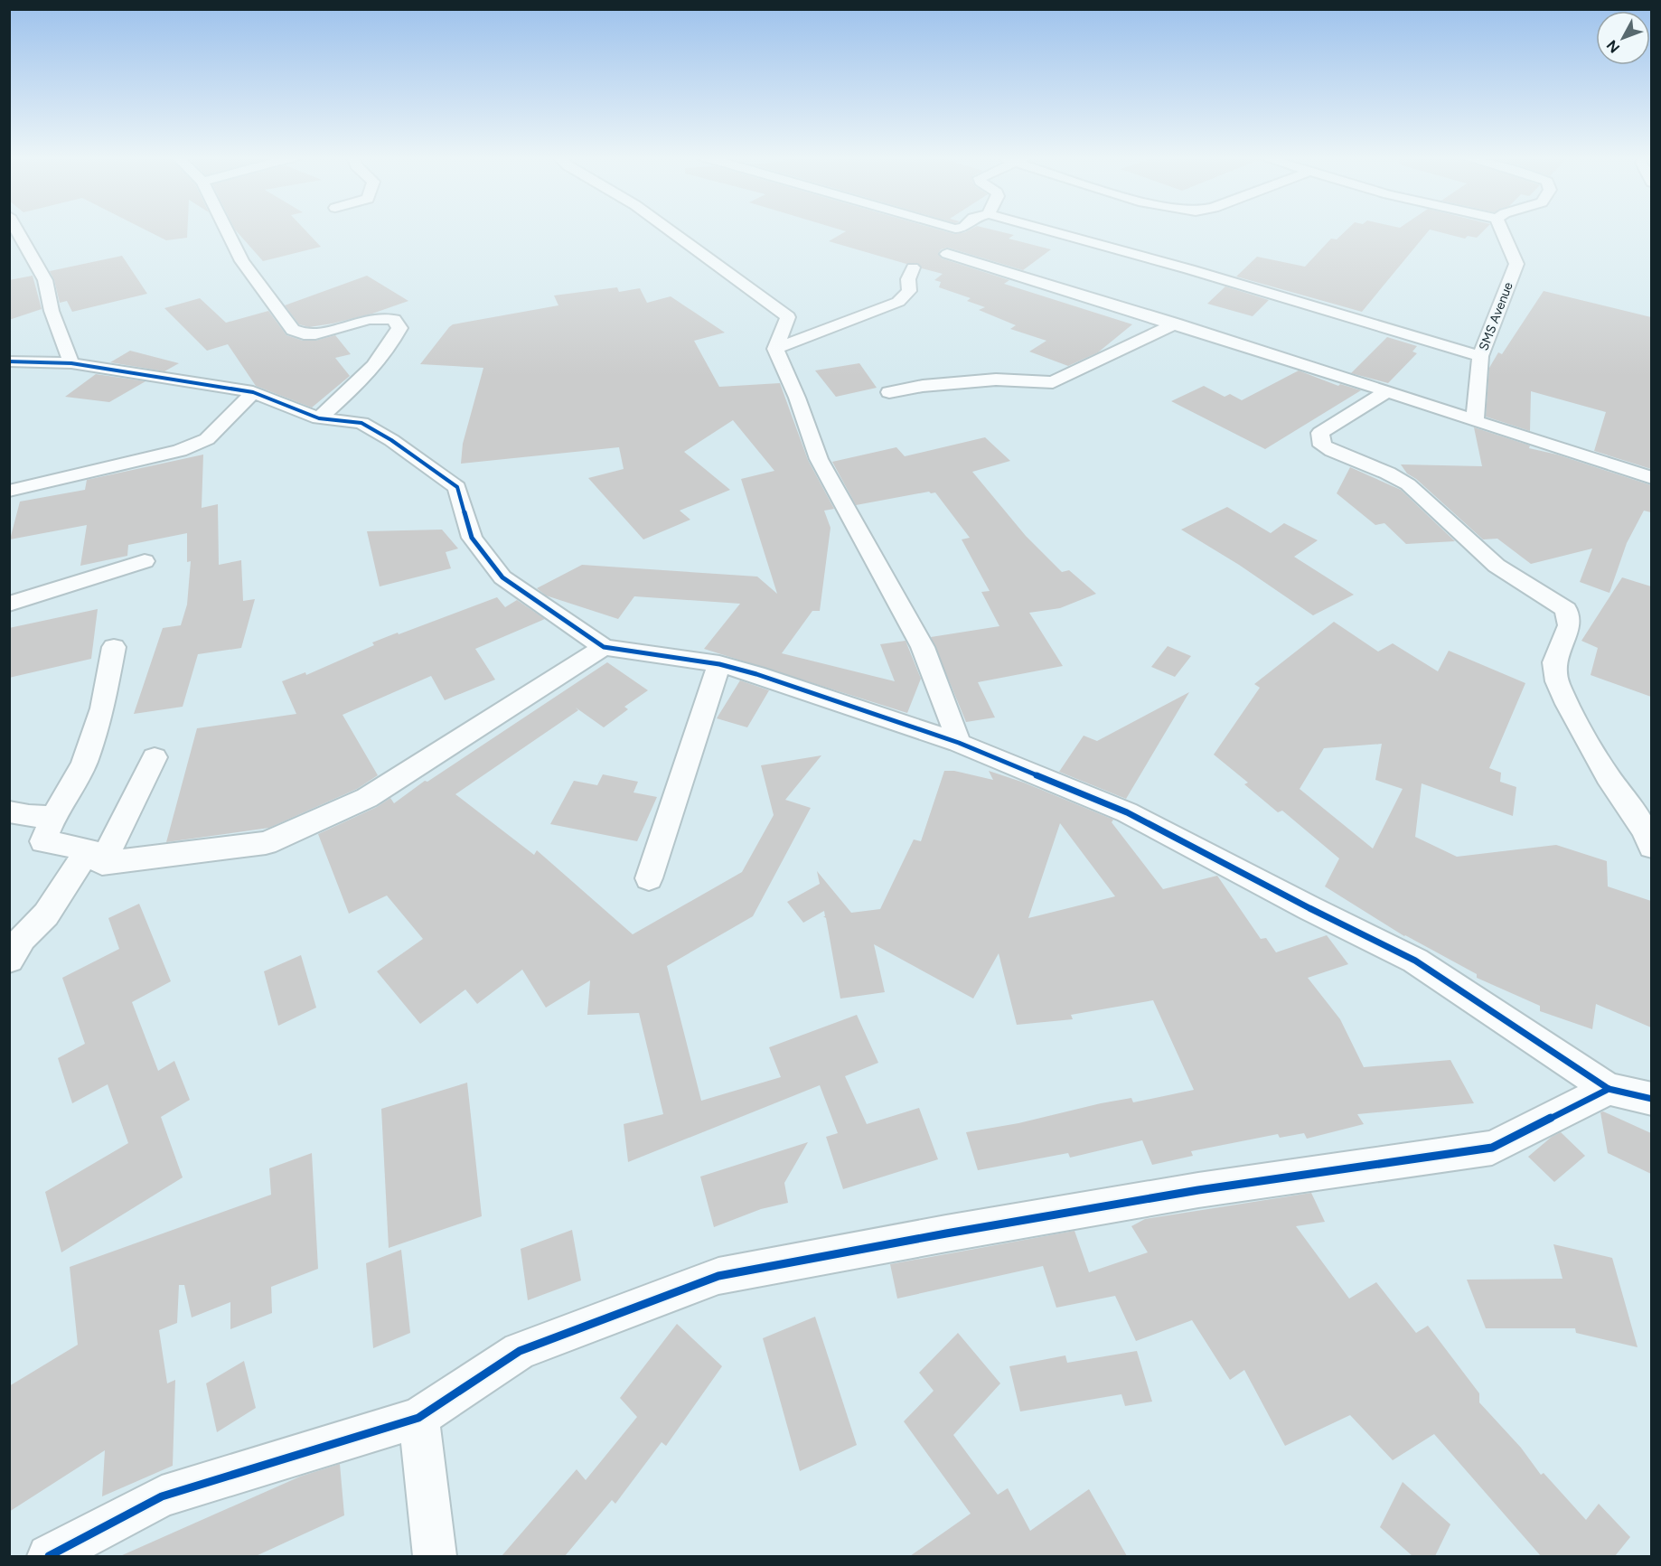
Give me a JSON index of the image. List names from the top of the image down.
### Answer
{
  "streets": {
    "street": ["SMS Avenue"]
  },
  "north": "bottom left"
}
